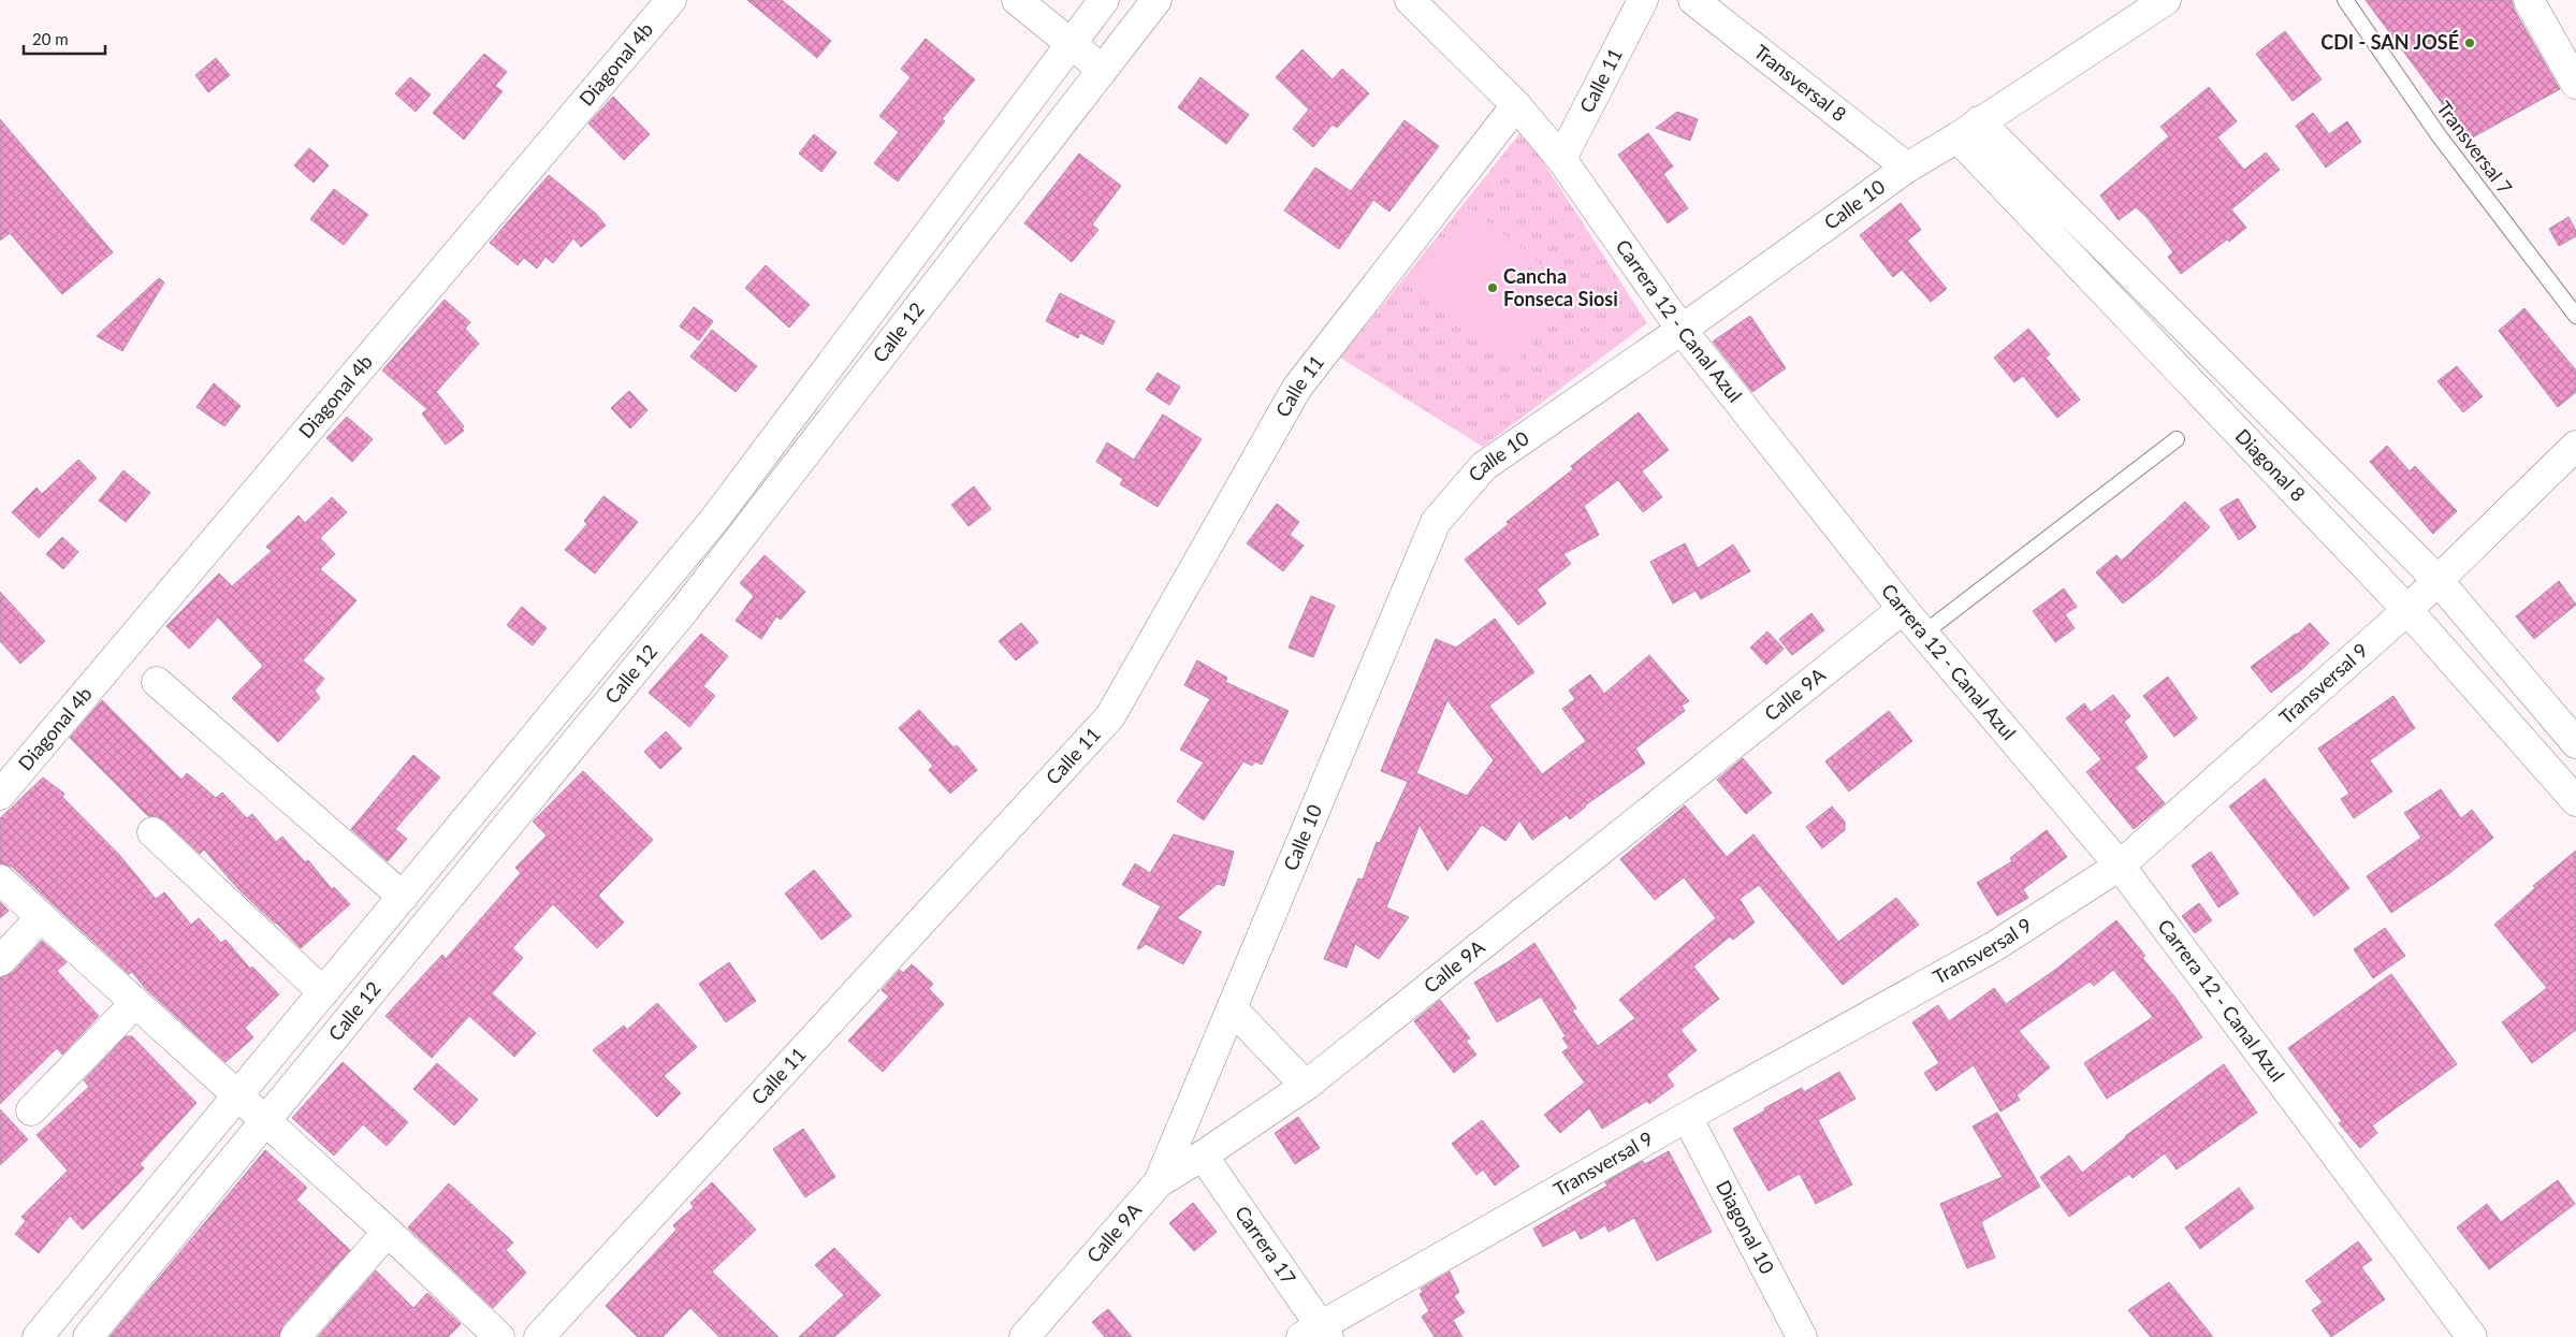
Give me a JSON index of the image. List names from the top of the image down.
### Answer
{
  "streets": {
    "street": [
      "Diagonal 4b",
      "Calle 11",
      "Transversal 8",
      "Calle 10",
      "Carrera 12 - Canal Azul",
      "Calle 12",
      "Diagonal 8",
      "Transversal 9",
      "Calle 9A",
      "Diagonal 10",
      "Carrera 17"
    ],
    "lane": ["Transversal 7"]
  },
  "crossings": [
    ["Calle 11", "Carrera 12 - Canal Azul"],
    ["Transversal 8", "Calle 10"],
    ["Calle 10", "Carrera 12 - Canal Azul"],
    ["Calle 10", "Diagonal 8"],
    ["Calle 10", "Calle 9A"],
    ["Carrera 12 - Canal Azul", "Transversal 9"],
    ["Carrera 12 - Canal Azul", "Calle 9A"],
    ["Diagonal 8", "Transversal 9"],
    ["Transversal 9", "Diagonal 10"],
    ["Transversal 9", "Carrera 17"],
    ["Calle 9A", "Carrera 17"]
  ],
  "places": ["CDI - SAN JOSÉ", "Cancha Fonseca Siosi"],
  "scale_bar": "20 m"
}
